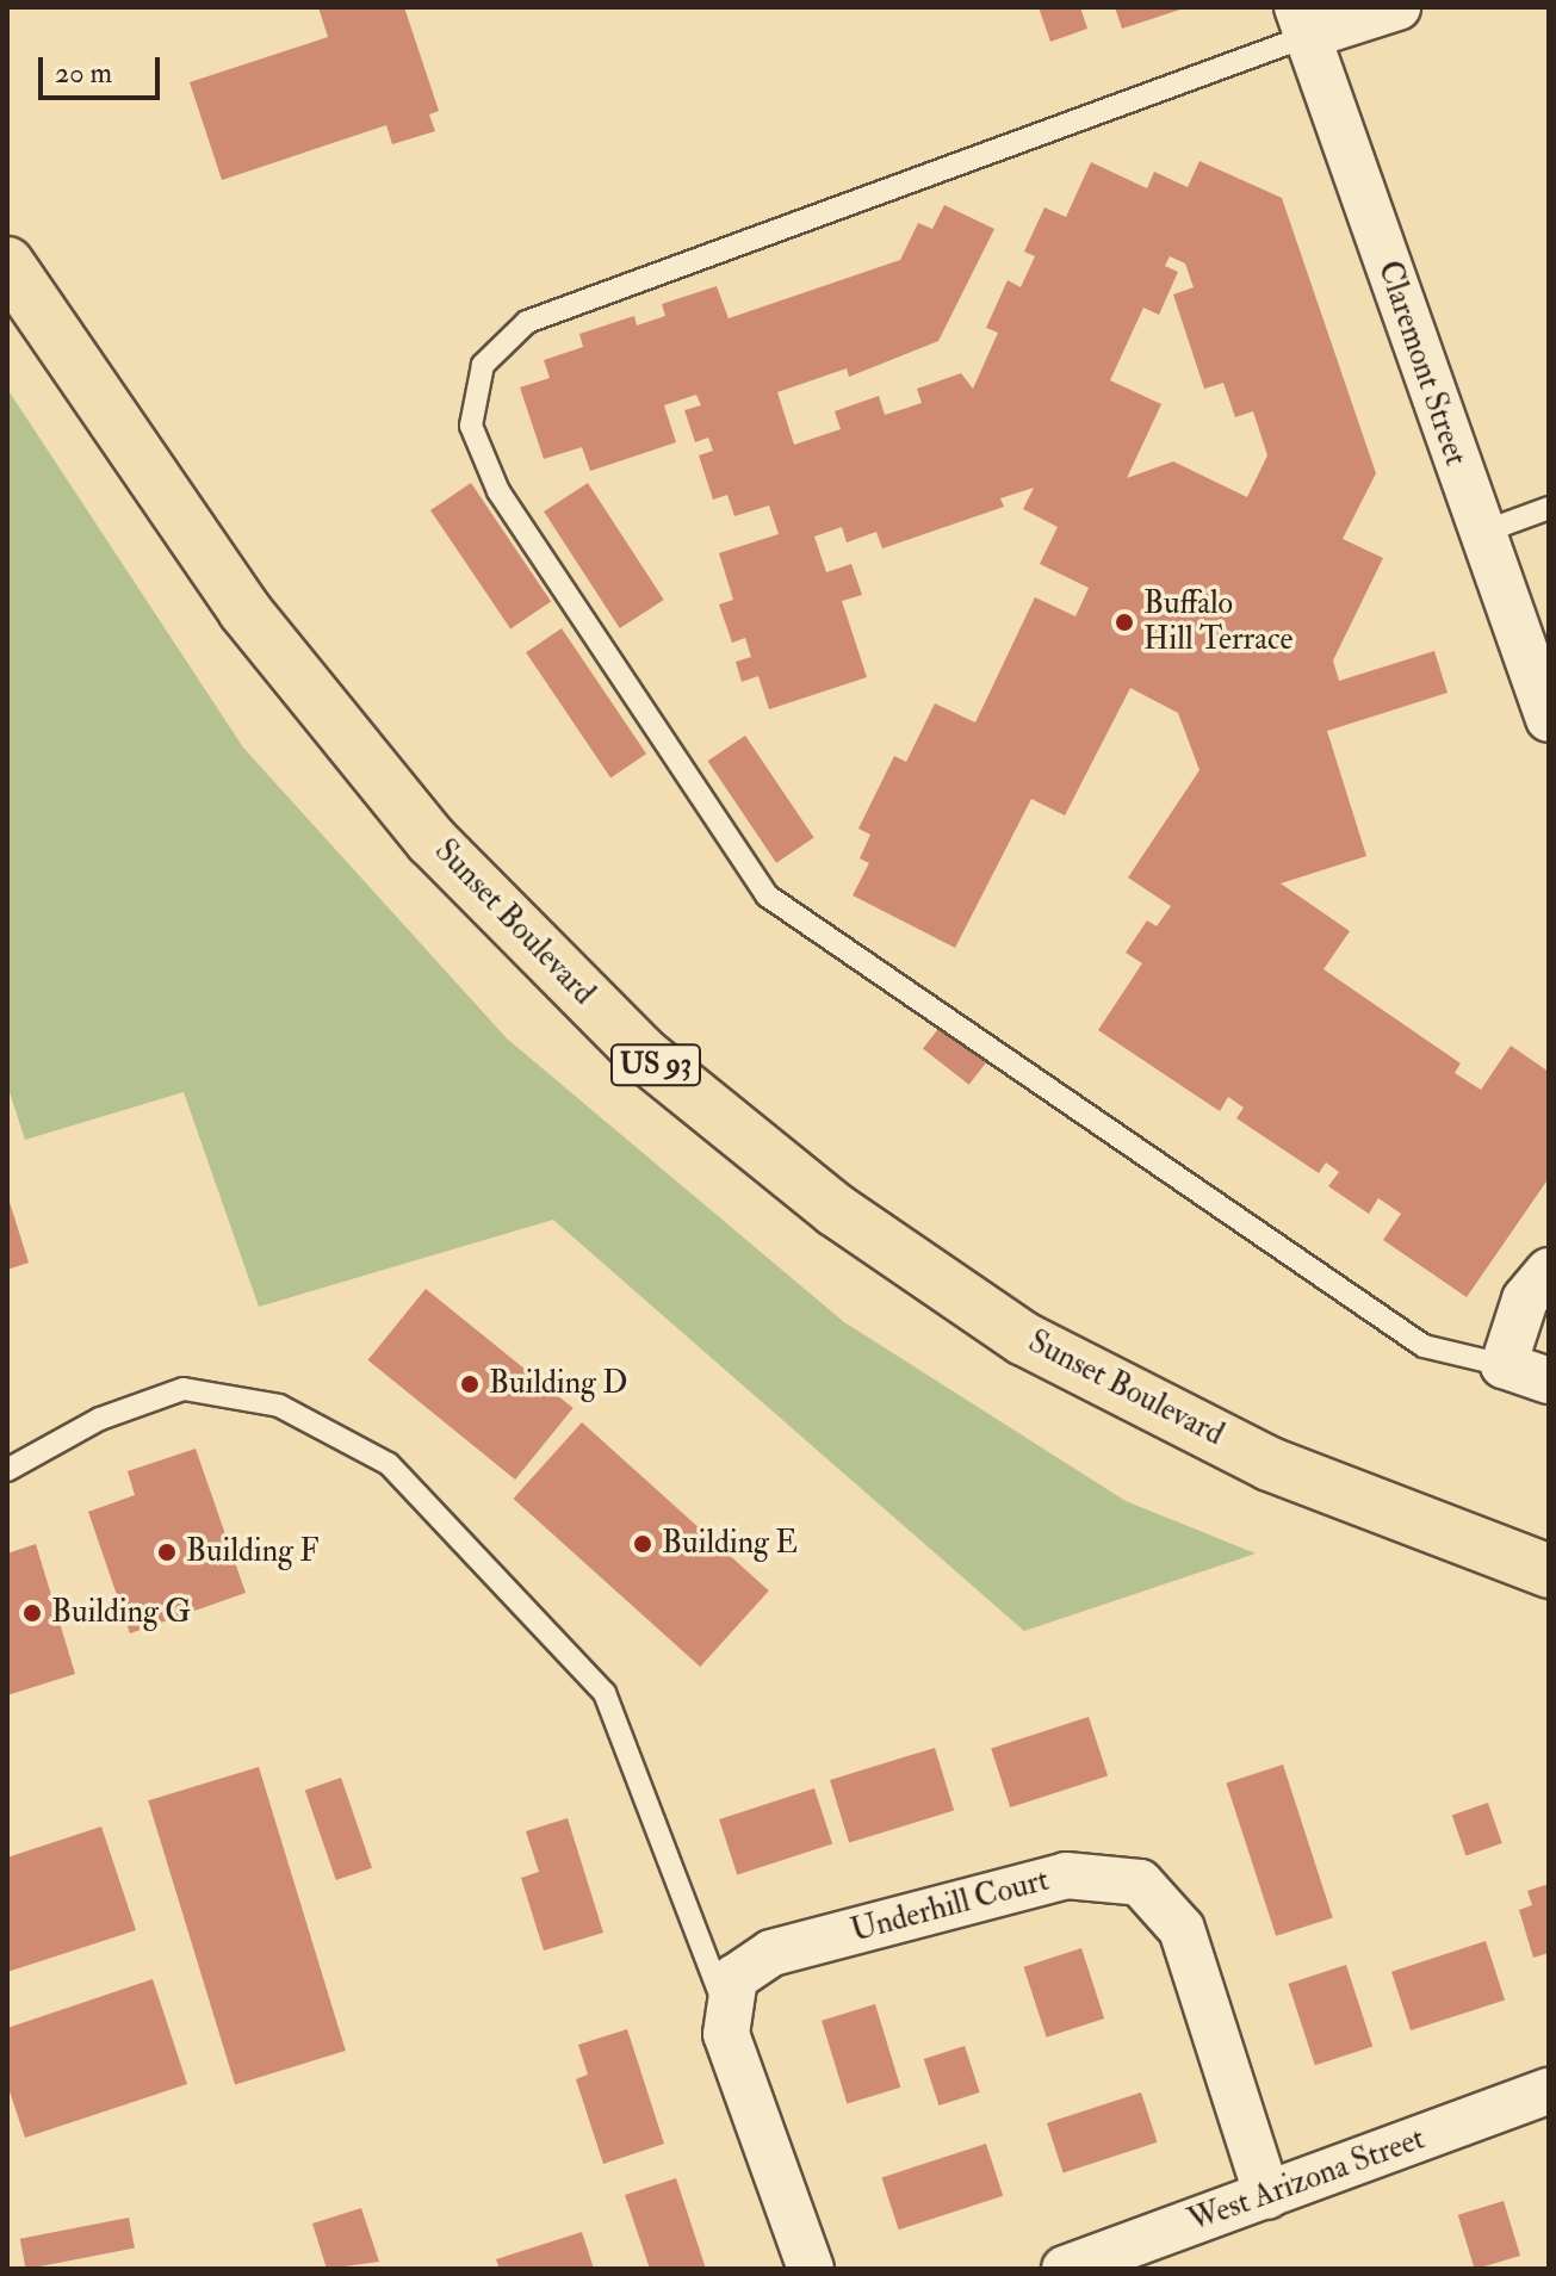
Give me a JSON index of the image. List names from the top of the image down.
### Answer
{
  "streets": {
    "main road": ["Sunset Boulevard", "US 93"],
    "street": ["Claremont Street", "Underhill Court", "West Arizona Street"]
  },
  "crossings": [
    ["Underhill Court", "West Arizona Street"]
  ],
  "places": [
    "Buffalo Hill Terrace",
    "Building D",
    "Building E",
    "Building F",
    "Building G"
  ],
  "scale_bar": "20 m"
}
